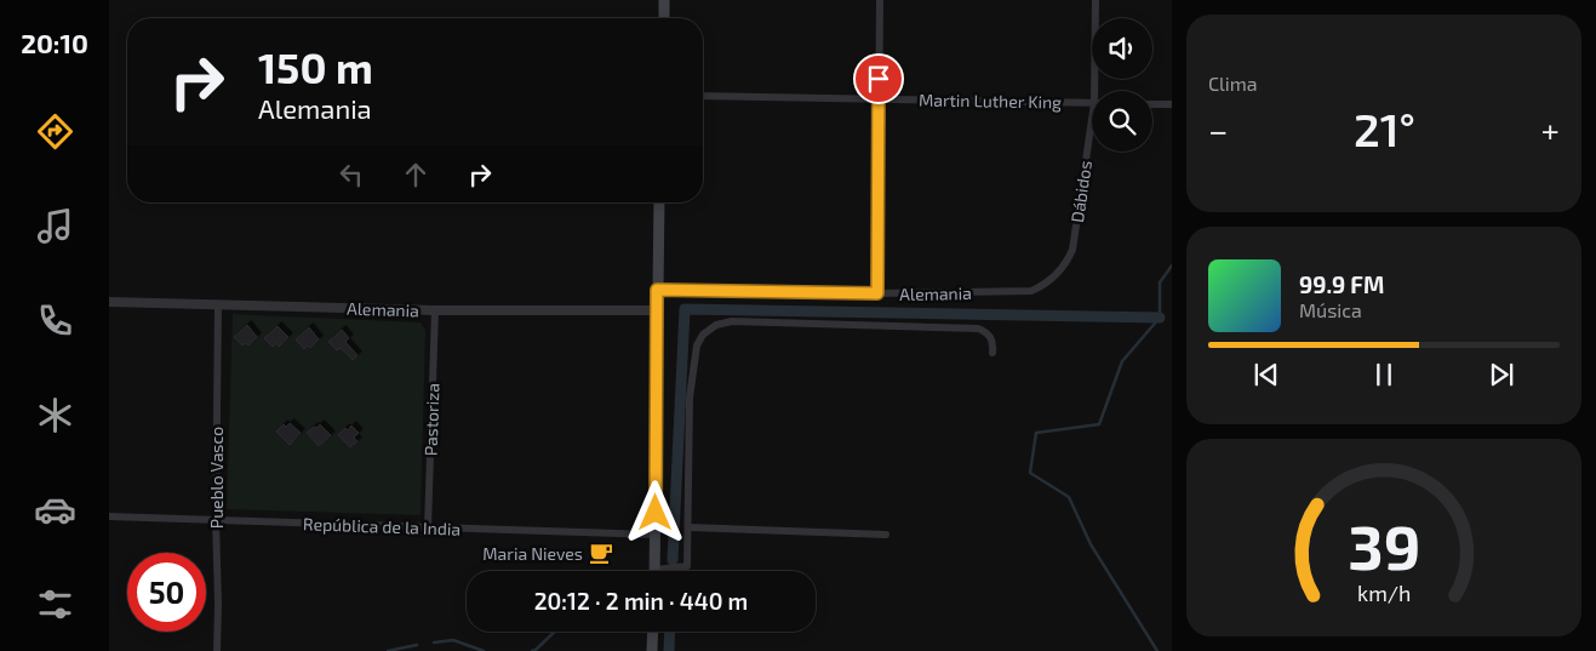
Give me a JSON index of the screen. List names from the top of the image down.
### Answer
{
  "streets": {
    "street": [
      "Martin Luther King",
      "Dábidos",
      "Alemania",
      "Pastoriza",
      "Pueblo Vasco",
      "República de la India"
    ]
  },
  "crossings": [
    ["Dábidos", "Alemania"],
    ["Alemania", "Pastoriza"],
    ["Alemania", "Pueblo Vasco"],
    ["Pastoriza", "República de la India"],
    ["Pueblo Vasco", "República de la India"]
  ],
  "places": {
    "cafe": ["Maria Nieves"]
  },
  "page": {
    "tabs": "20:10",
    "tile": "Clima",
    "turn": ["150 m", "Alemania"],
    "heat": ["−", "21°", "+"],
    "song": ["99.9 FM", "Música"],
    "limit": "50",
    "trip": "20:12 · 2 min · 440 m",
    "gauge": ["39", "km/h"]
  }
}
